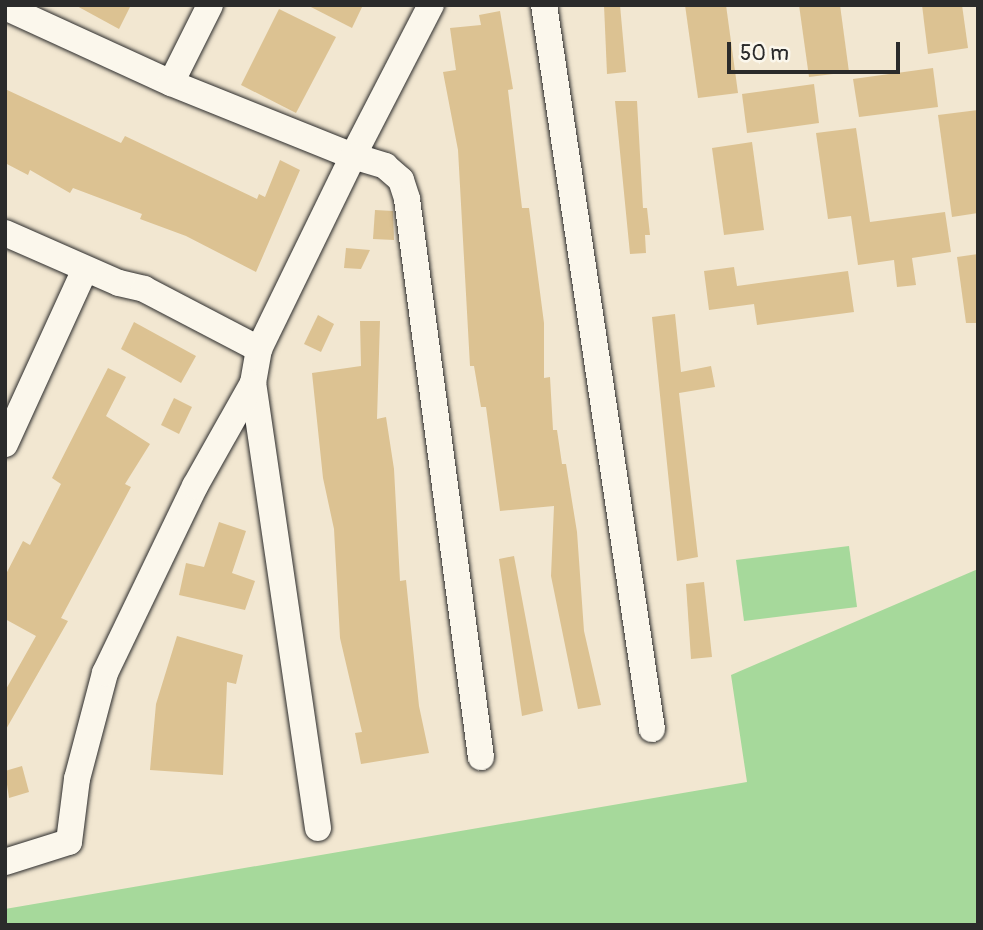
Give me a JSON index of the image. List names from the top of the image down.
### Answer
{
  "scale_bar": "50 m"
}
